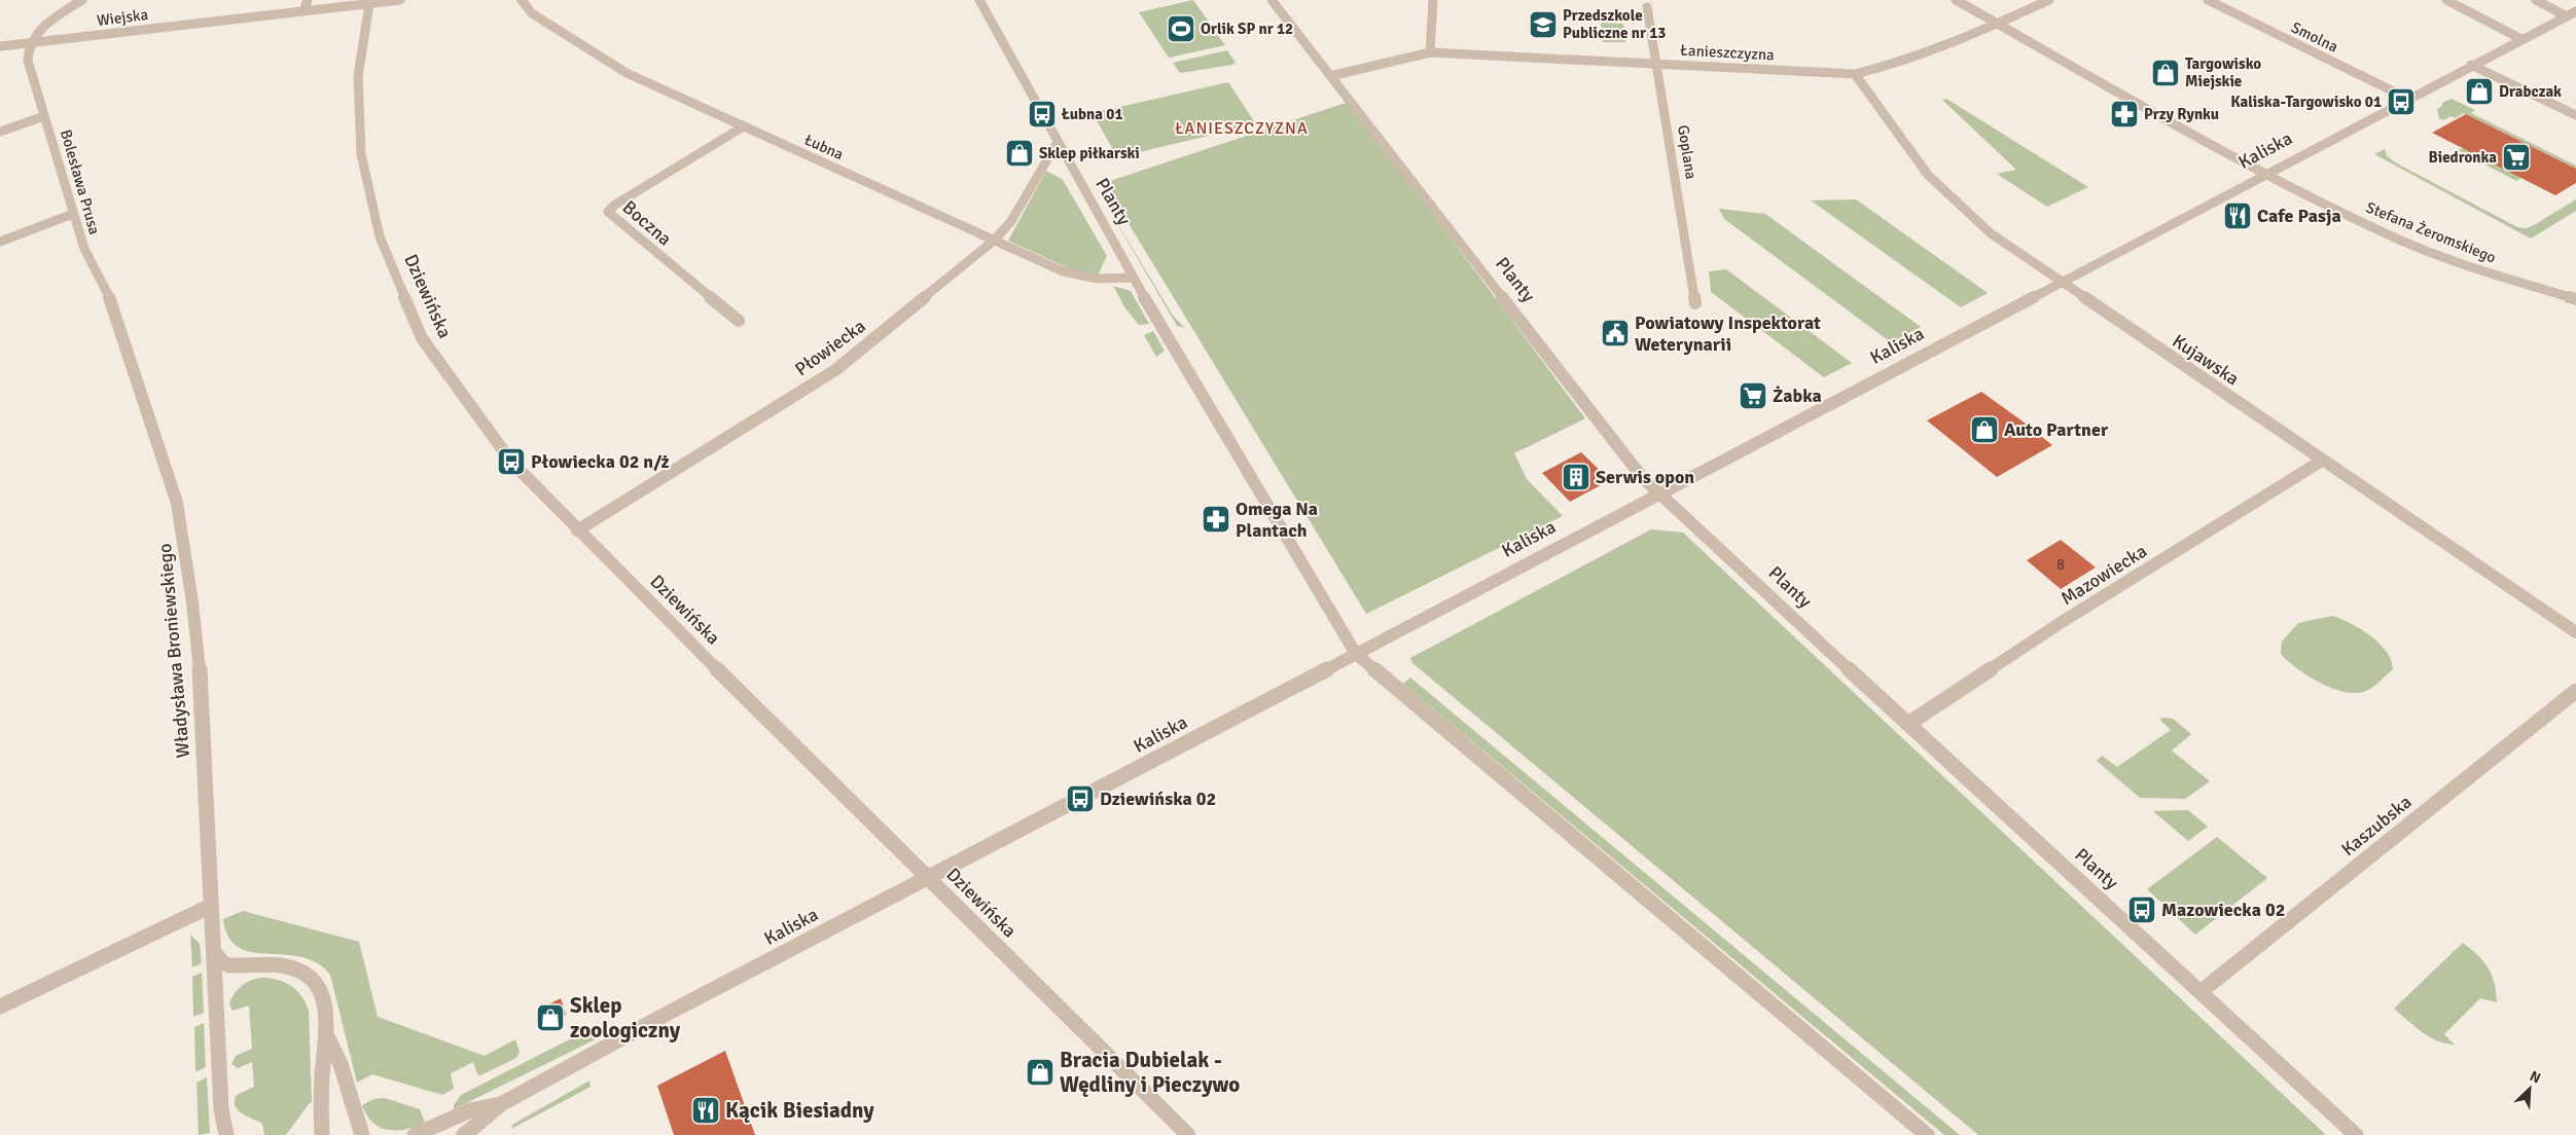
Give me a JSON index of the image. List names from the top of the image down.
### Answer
{
  "streets": {
    "street": [
      "Wiejska",
      "Smolna",
      "Łanieszczyzna",
      "Łubna",
      "Kaliska",
      "Goplana",
      "Bolesława Prusa",
      "Planty",
      "Boczna",
      "Stefana Żeromskiego",
      "Dziewińska",
      "Płowiecka",
      "Kujawska",
      "Mazowiecka",
      "Władysława Broniewskiego",
      "Kaszubska"
    ]
  },
  "crossings": [
    ["Wiejska", "Bolesława Prusa"],
    ["Wiejska", "Dziewińska"],
    ["Smolna", "Kaliska"],
    ["Łanieszczyzna", "Goplana"],
    ["Łanieszczyzna", "Planty"],
    ["Łanieszczyzna", "Stefana Żeromskiego"],
    ["Łanieszczyzna", "Kujawska"],
    ["Łubna", "Planty"],
    ["Łubna", "Boczna"],
    ["Łubna", "Płowiecka"],
    ["Kaliska", "Planty"],
    ["Kaliska", "Stefana Żeromskiego"],
    ["Kaliska", "Dziewińska"],
    ["Kaliska", "Kujawska"],
    ["Bolesława Prusa", "Władysława Broniewskiego"],
    ["Planty", "Płowiecka"],
    ["Planty", "Mazowiecka"],
    ["Planty", "Kaszubska"],
    ["Dziewińska", "Płowiecka"],
    ["Kujawska", "Mazowiecka"]
  ],
  "districts": ["ŁANIESZCZYZNA"],
  "places": {
    "school or university": ["Przedszkole Publiczne nr 13"],
    "sports": ["Orlik SP nr 12"],
    "shop": [
      "Targowisko Miejskie",
      "Drabczak",
      "Sklep piłkarski",
      "Auto Partner",
      "Sklep zoologiczny",
      "Bracia Dubielak - Wędliny i Pieczywo"
    ],
    "bus stop": [
      "Kaliska-Targowisko 01",
      "Łubna 01",
      "Płowiecka 02 n/ż",
      "Dziewińska 02",
      "Mazowiecka 02"
    ],
    "pharmacy": ["Przy Rynku", "Omega Na Plantach"],
    "supermarket": ["Biedronka", "Żabka"],
    "restaurant": ["Cafe Pasja", "Kącik Biesiadny"],
    "public building": ["Powiatowy Inspektorat Weterynarii"],
    "building": ["Serwis opon"]
  },
  "house_numbers": ["8"],
  "north": "top right"
}
